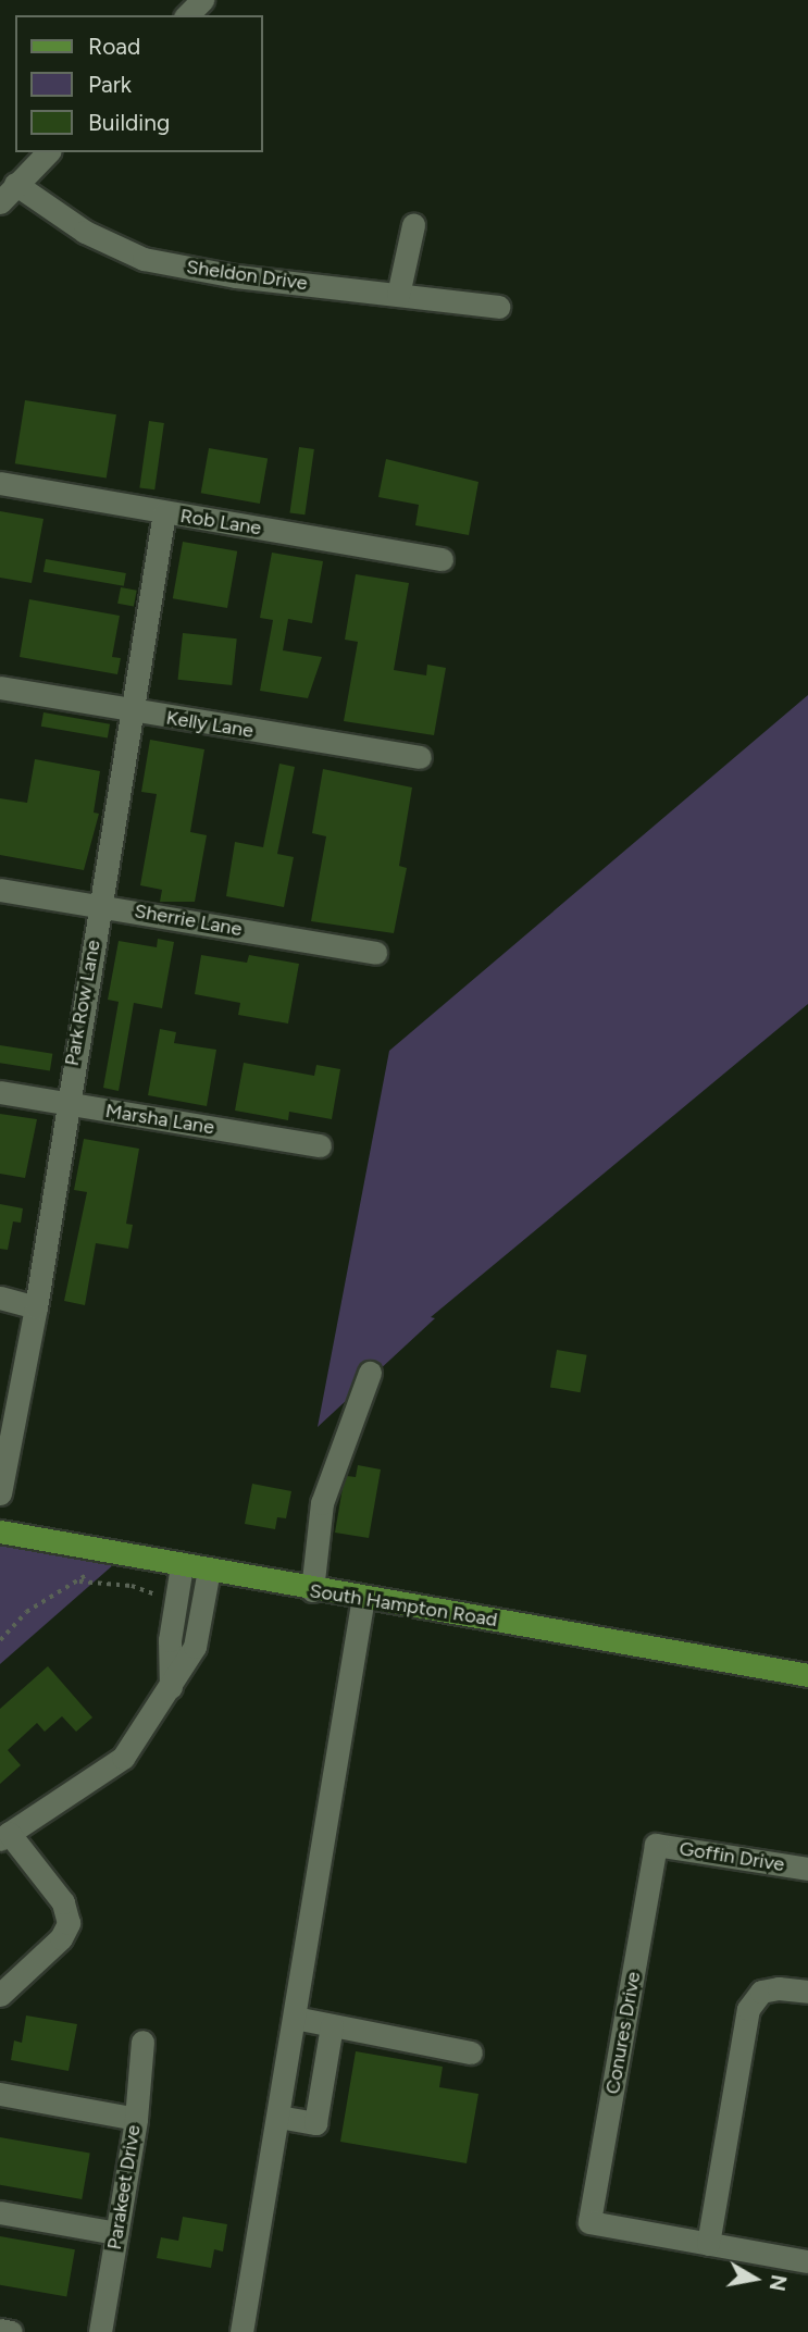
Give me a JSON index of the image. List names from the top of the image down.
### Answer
{
  "streets": {
    "main road": ["South Hampton Road"],
    "street": [
      "Sheldon Drive",
      "Rob Lane",
      "Kelly Lane",
      "Sherrie Lane",
      "Park Row Lane",
      "Marsha Lane",
      "Goffin Drive",
      "Conures Drive",
      "Parakeet Drive"
    ]
  },
  "crossings": [
    ["Rob Lane", "Park Row Lane"],
    ["Kelly Lane", "Park Row Lane"],
    ["Sherrie Lane", "Park Row Lane"],
    ["Park Row Lane", "Marsha Lane"],
    ["Goffin Drive", "Conures Drive"]
  ],
  "legend": ["Road", "Park", "Building"],
  "north": "right"
}
